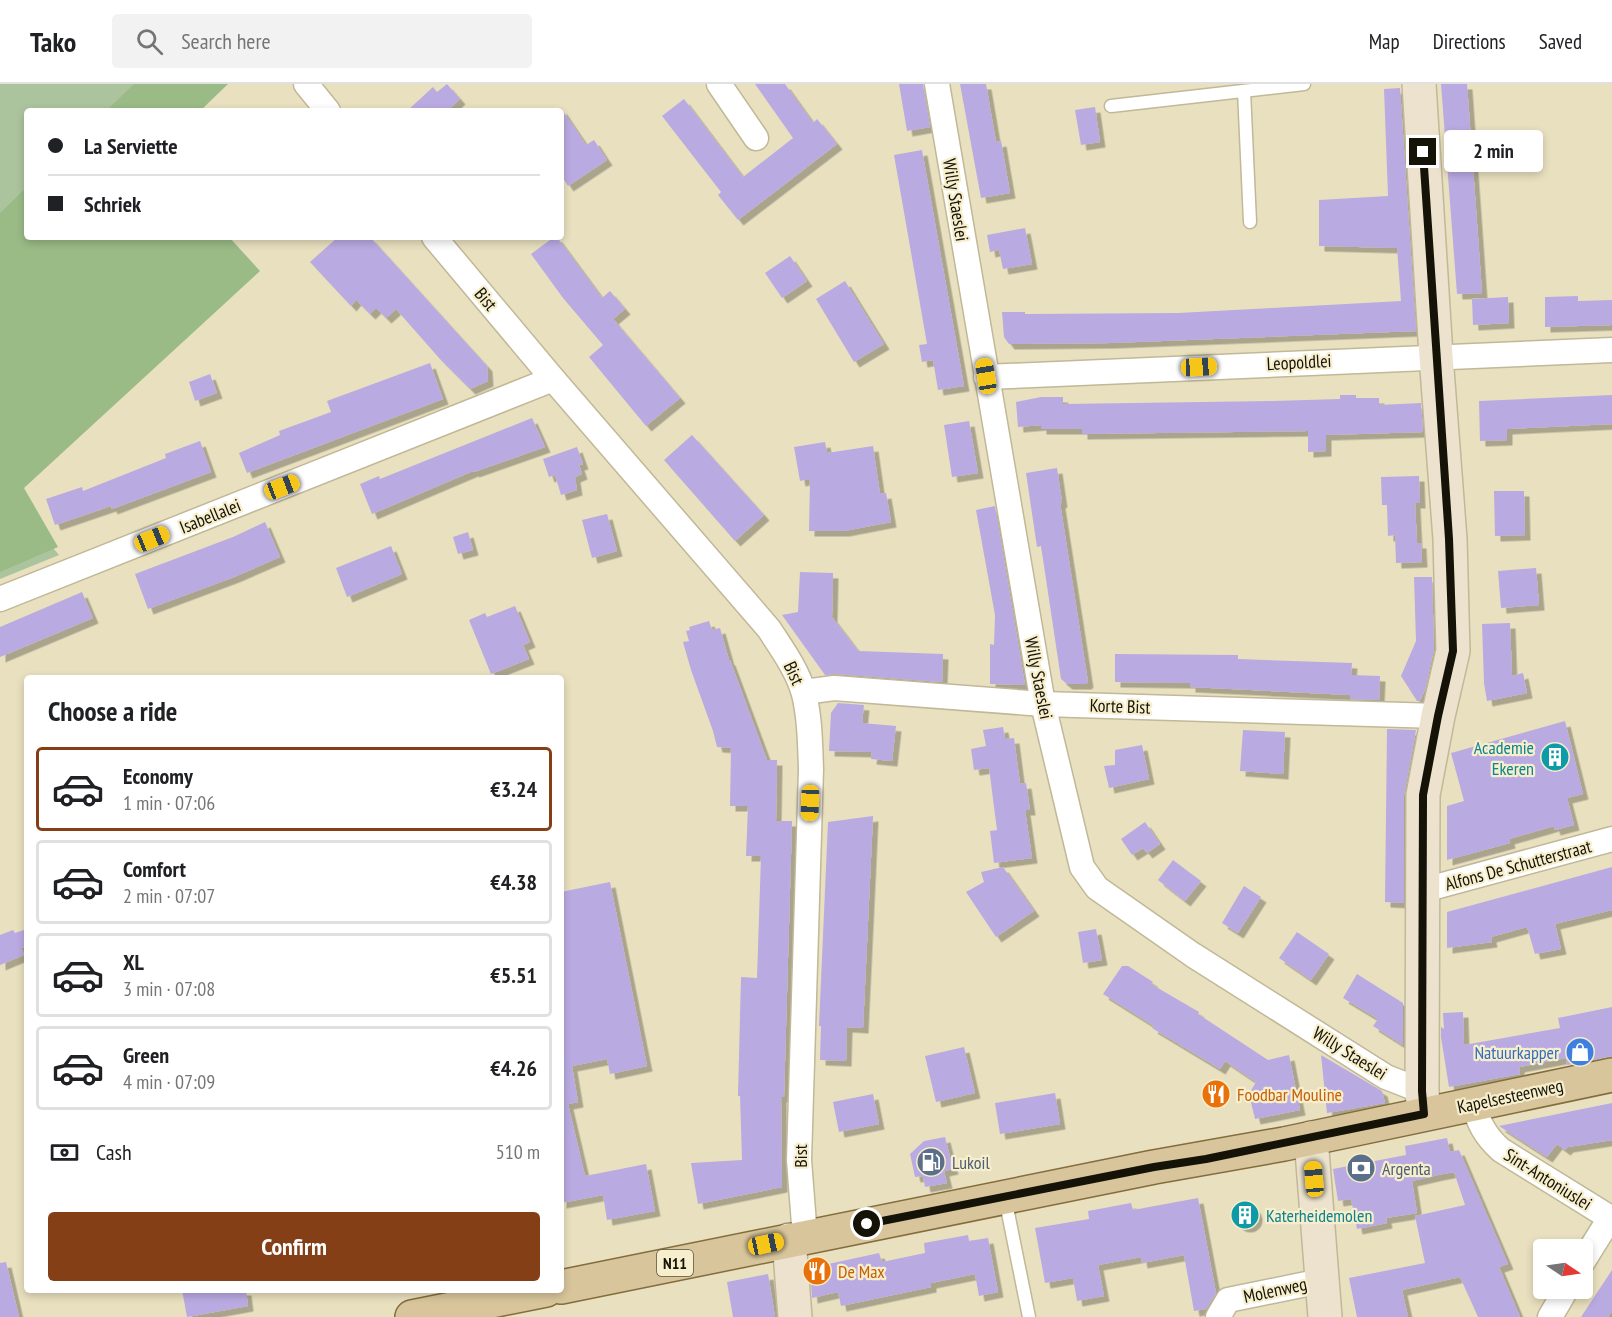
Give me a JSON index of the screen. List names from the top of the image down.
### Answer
{
  "streets": {
    "main road": ["Kapelsesteenweg", "N11"],
    "street": [
      "Willy Staeslei",
      "Bist",
      "Leopoldlei",
      "Isabellalei",
      "Korte Bist",
      "Alfons De Schutterstraat",
      "Sint-Antoniuslei",
      "Molenweg"
    ]
  },
  "crossings": [
    ["Willy Staeslei", "Leopoldlei"],
    ["Willy Staeslei", "Korte Bist"],
    ["Willy Staeslei", "Kapelsesteenweg"],
    ["Bist", "Isabellalei"],
    ["Bist", "Korte Bist"],
    ["Bist", "Kapelsesteenweg"],
    ["Kapelsesteenweg", "Sint-Antoniuslei"],
    ["Kapelsesteenweg", "Molenweg"]
  ],
  "places": {
    "building": ["Academie Ekeren", "Katerheidemolen"],
    "shop": ["Natuurkapper"],
    "restaurant": ["Foodbar Mouline", "De Max"],
    "fuel station": ["Lukoil"],
    "bank": ["Argenta"]
  },
  "north": "right",
  "page": {
    "header": "Tako",
    "search": "Search here",
    "nav": ["Map", "Directions", "Saved"],
    "banner": ["La Serviette", "Schriek"],
    "bubble": "2 min",
    "heading": "Choose a ride",
    "list": [
      {
        "name": "Economy",
        "note": "1 min · 07:06",
        "value": "€3.24"
      },
      {
        "name": "Comfort",
        "note": "2 min · 07:07",
        "value": "€4.38"
      },
      {
        "name": "XL",
        "note": "3 min · 07:08",
        "value": "€5.51"
      },
      {
        "name": "Green",
        "note": "4 min · 07:09",
        "value": "€4.26"
      }
    ],
    "pay": ["Cash", "510 m"],
    "buttons": "Confirm"
  }
}
